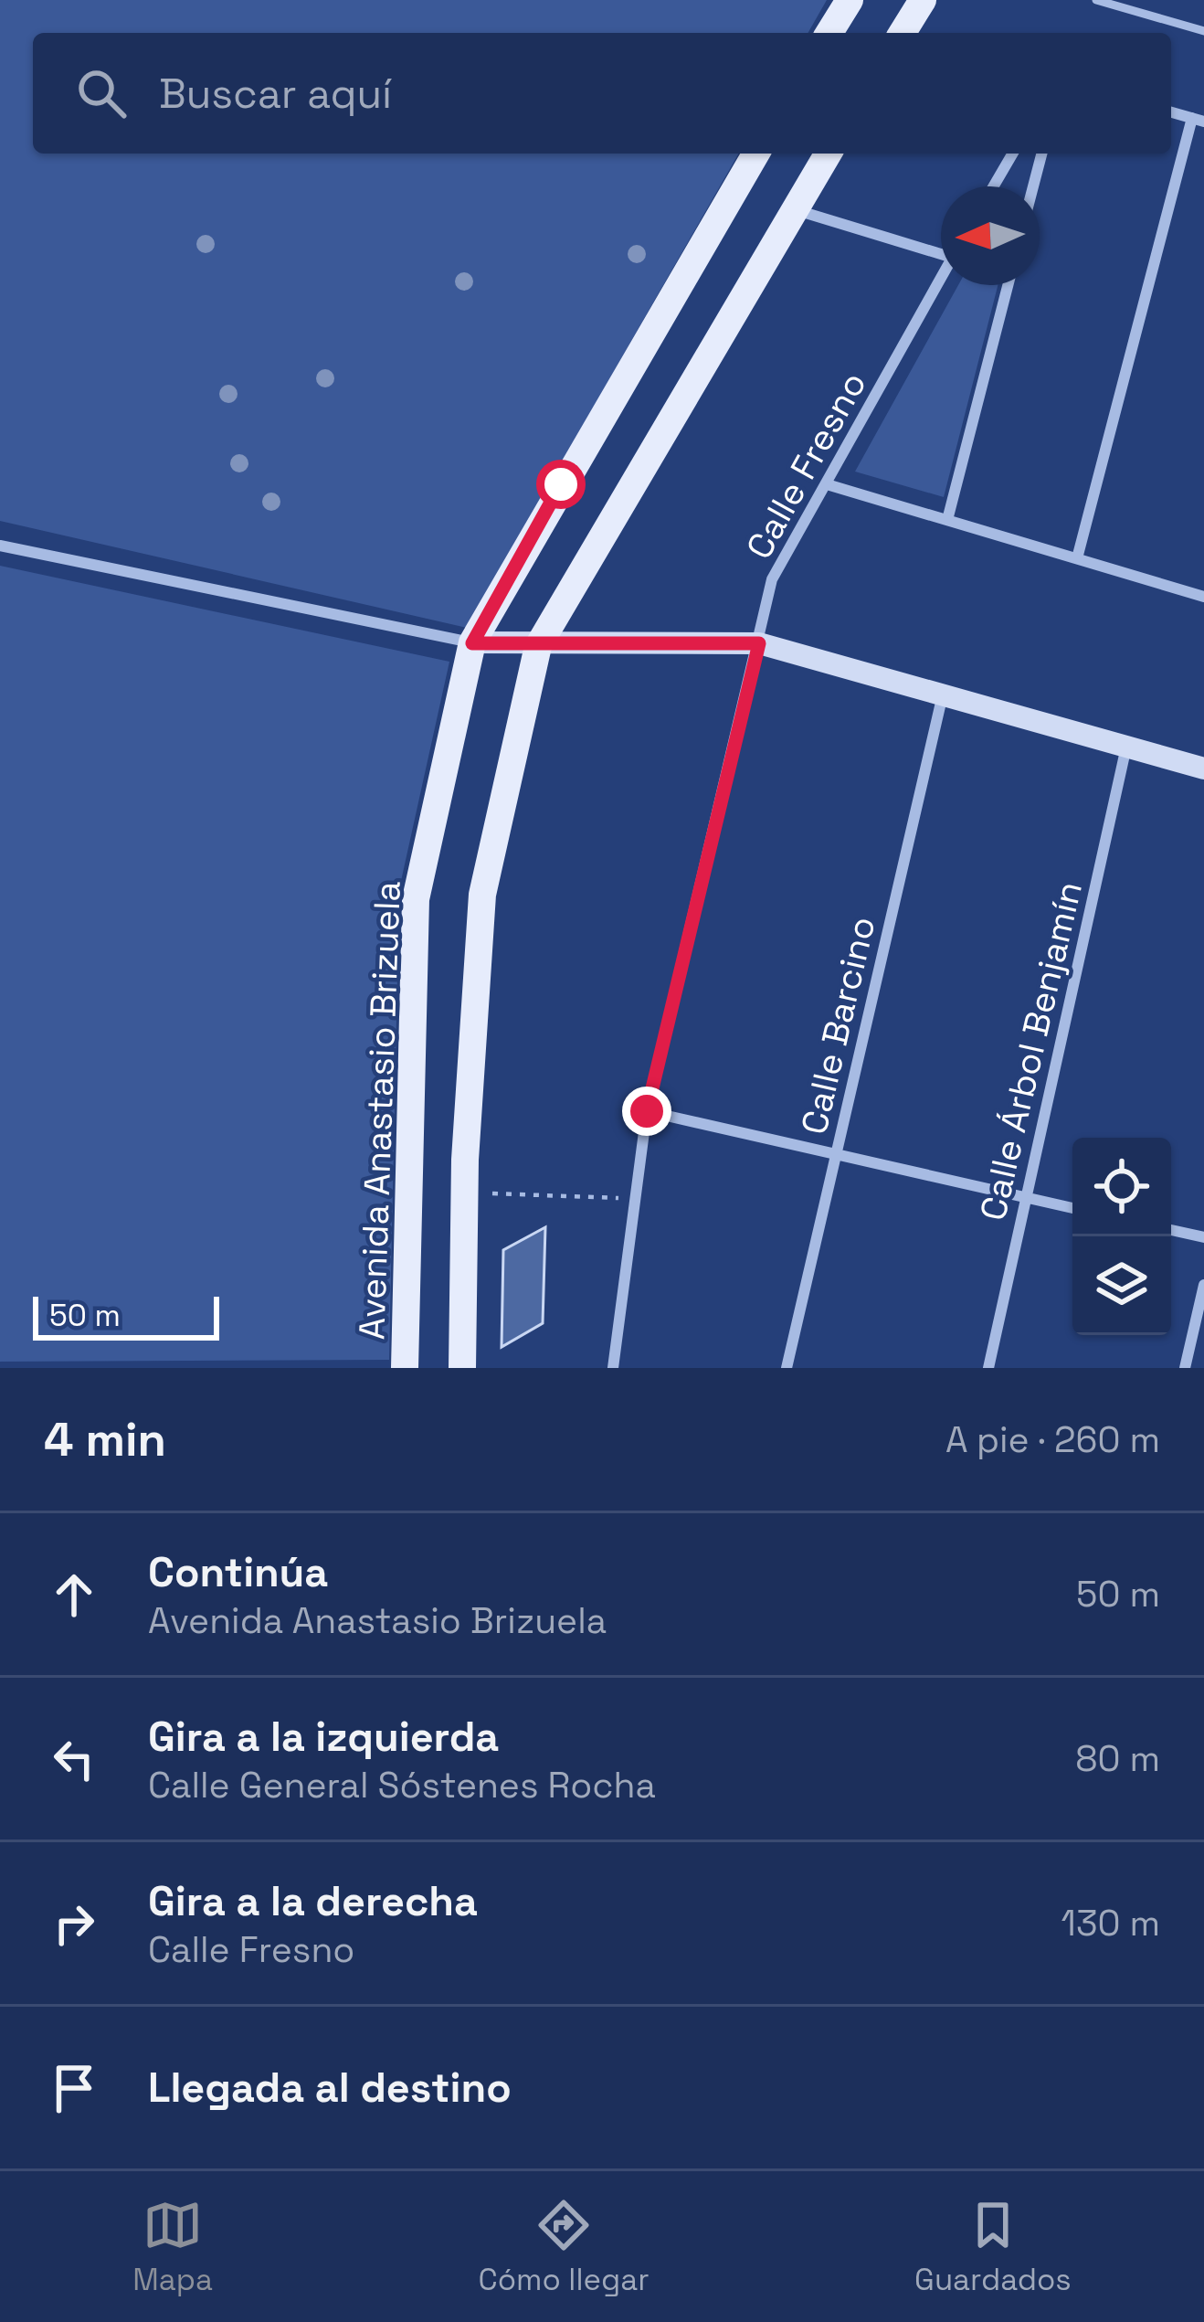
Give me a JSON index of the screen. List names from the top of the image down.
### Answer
{
  "streets": {
    "main road": ["Avenida Anastasio Brizuela"],
    "street": ["Calle Fresno", "Calle Barcino", "Calle Árbol Benjamín"]
  },
  "scale_bar": "50 m",
  "north": "left",
  "page": {
    "search": "Buscar aquí",
    "scale": "50 m",
    "heading": ["4 min", "A pie · 260 m"],
    "list": [
      ["Continúa", "Avenida Anastasio Brizuela", "50 m"],
      ["Gira a la izquierda", "Calle General Sóstenes Rocha", "80 m"],
      ["Gira a la derecha", "Calle Fresno", "130 m"],
      "Llegada al destino"
    ],
    "nav": ["Mapa", "Cómo llegar", "Guardados"]
  }
}
